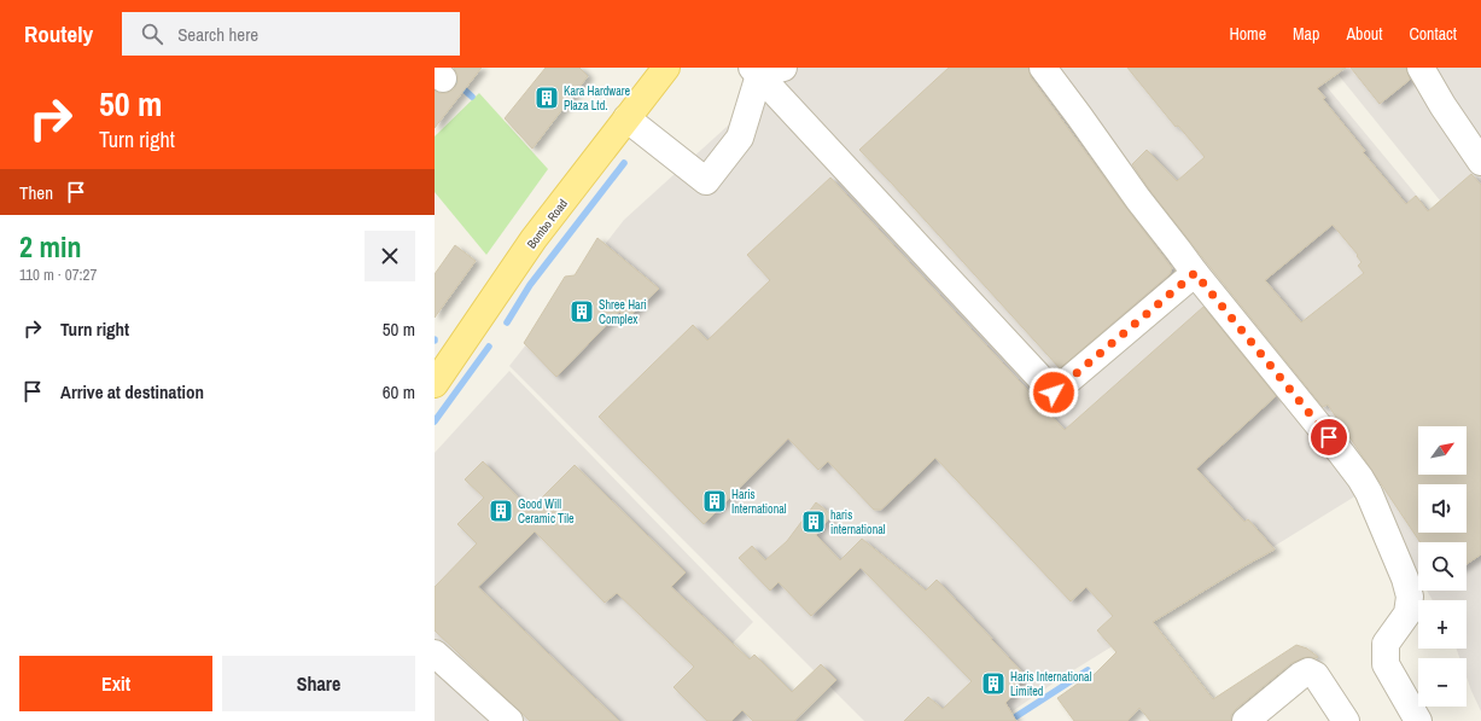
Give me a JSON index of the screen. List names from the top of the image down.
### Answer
{
  "streets": {
    "main road": ["Bombo Road"]
  },
  "places": {
    "building": [
      "Kara Hardware Plaza Ltd.",
      "Shree Hari Complex",
      "Haris International",
      "Good Will Ceramic Tile",
      "haris international",
      "Haris International Limited"
    ]
  },
  "north": "top right",
  "page": {
    "header": "Routely",
    "search": "Search here",
    "nav": [
      "Home",
      "Map",
      "About",
      "Contact"
    ],
    "turn": ["50 m", "Turn right"],
    "then": "Then",
    "heading": ["2 min", "110 m · 07:27"],
    "list": [
      {
        "name": "Turn right",
        "value": "50 m"
      },
      {
        "name": "Arrive at destination",
        "value": "60 m"
      }
    ],
    "map_buttons": ["+", "−"],
    "buttons": ["Exit", "Share"]
  }
}
